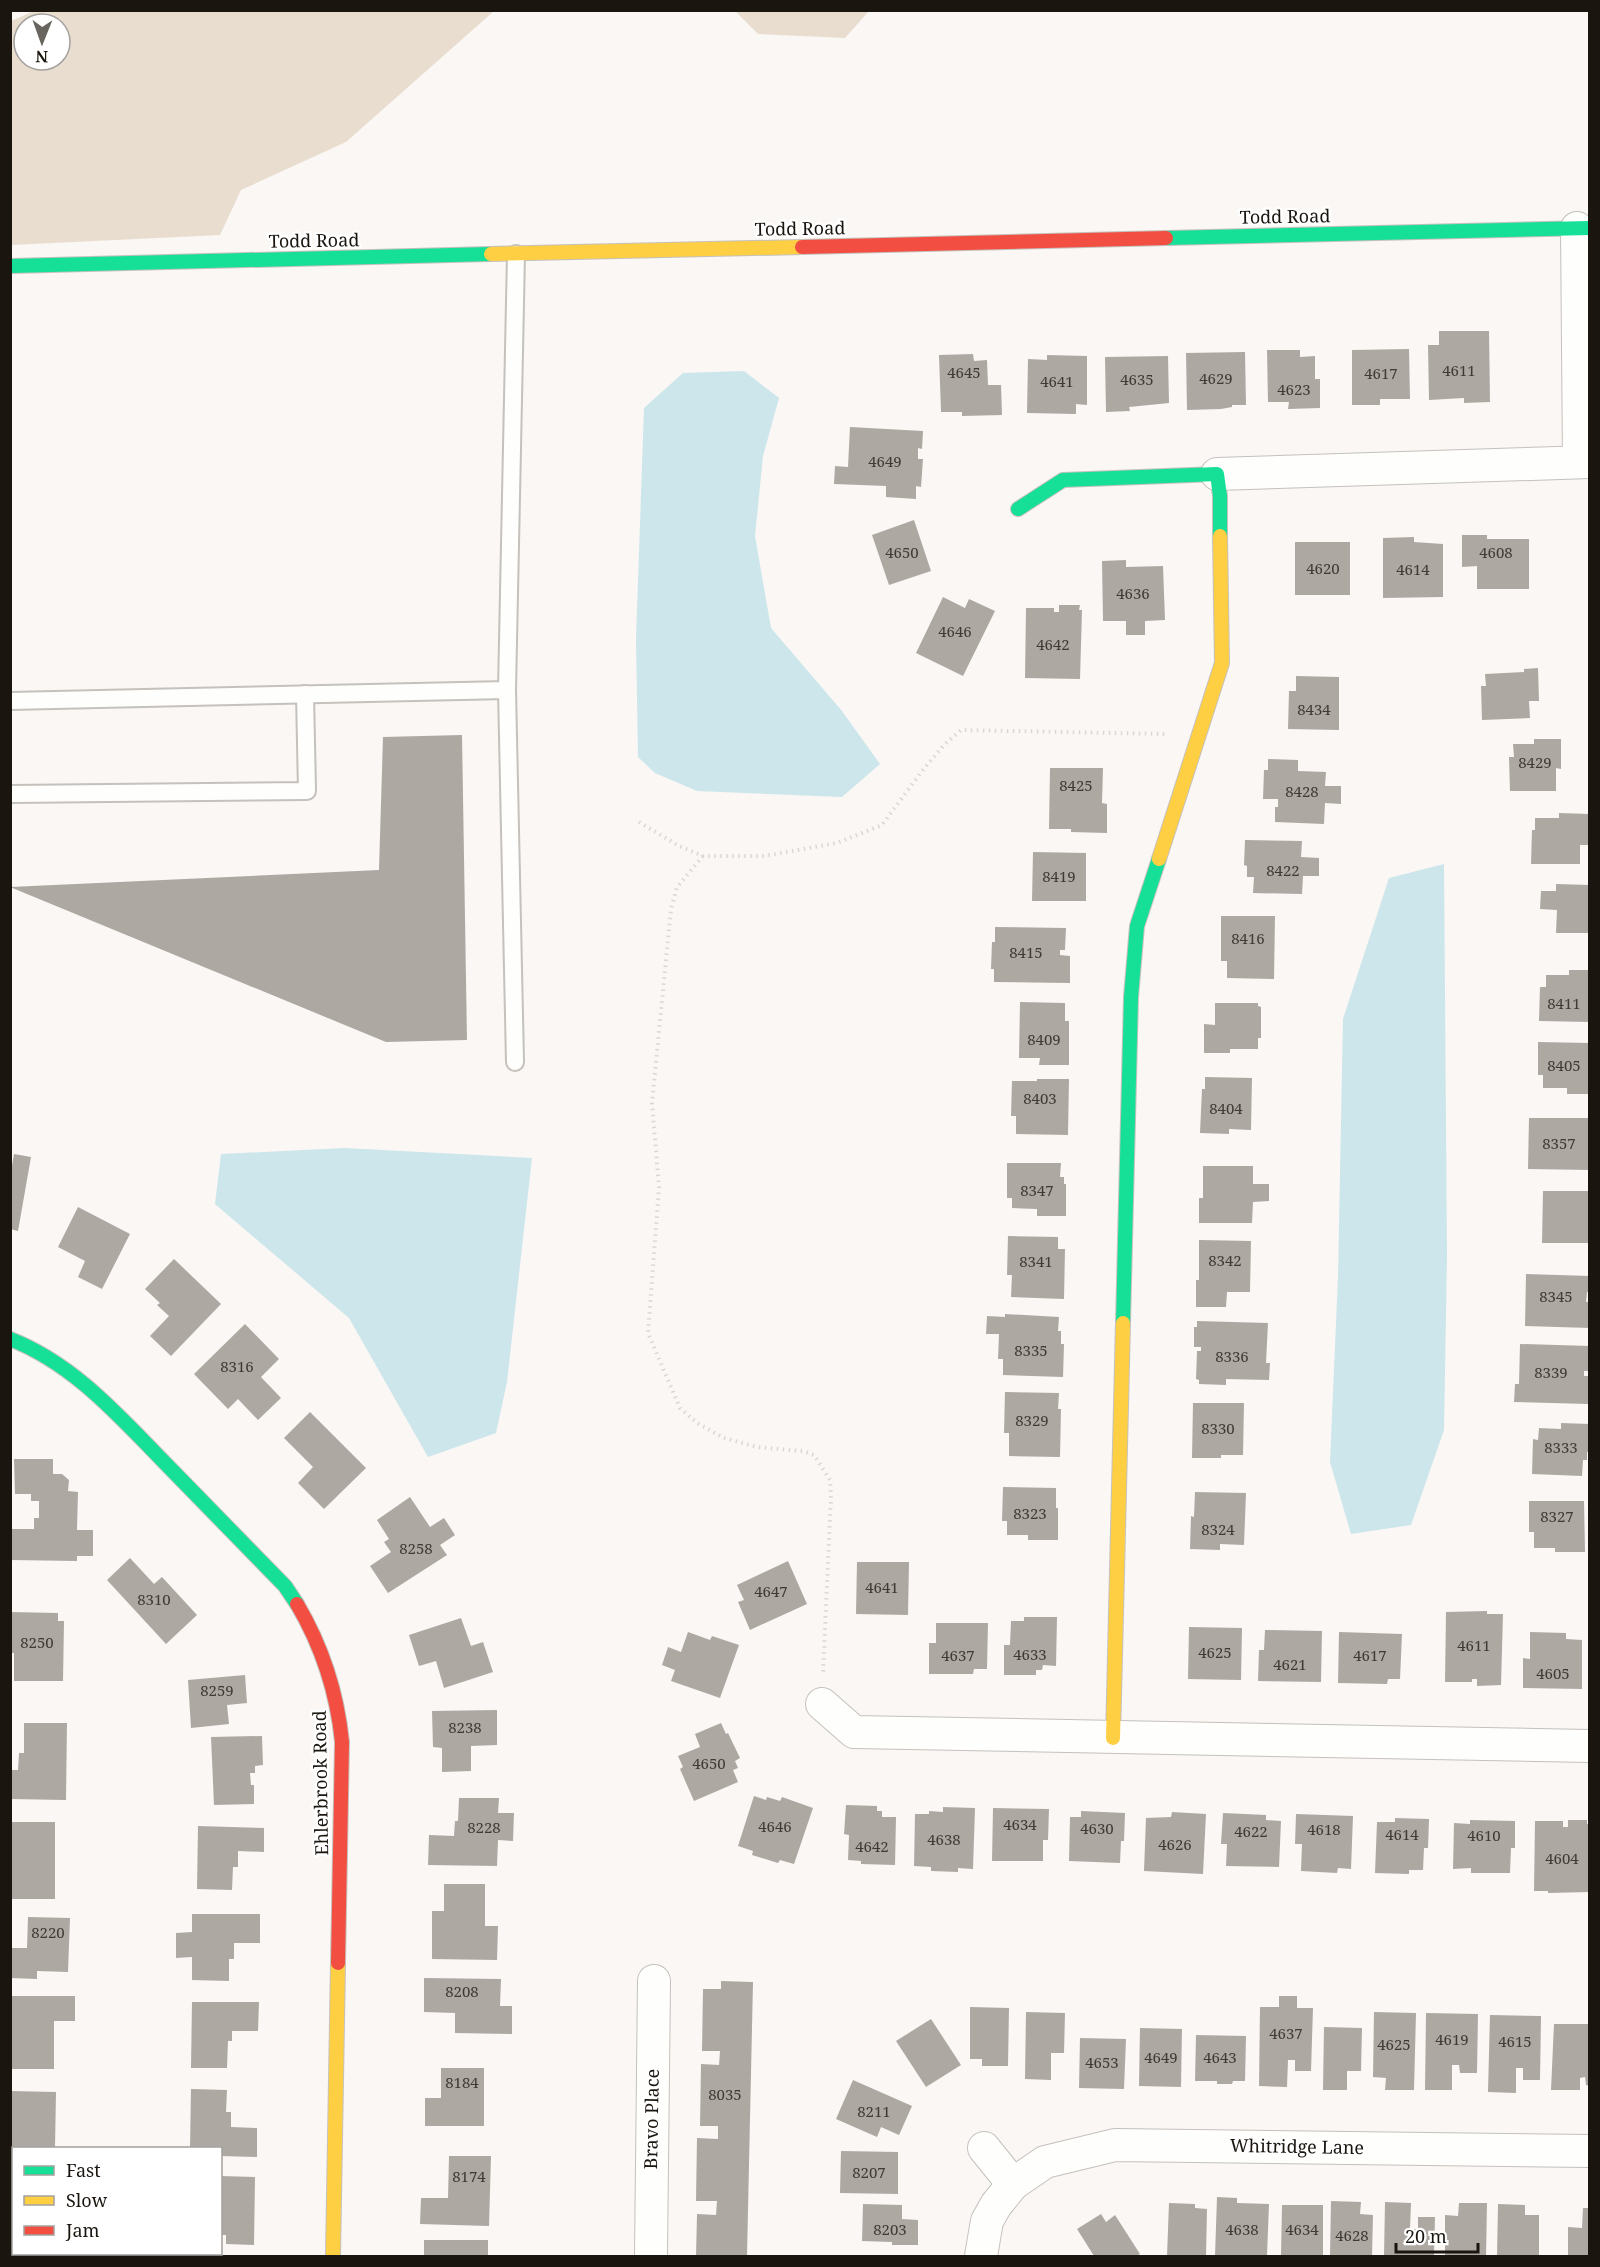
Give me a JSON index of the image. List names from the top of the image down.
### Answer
{
  "streets": {
    "street": [
      "Todd Road",
      "Ehlerbrook Road",
      "Bravo Place",
      "Whitridge Lane"
    ]
  },
  "house_numbers": [
    "4611",
    "4645",
    "4617",
    "4629",
    "4635",
    "4641",
    "4623",
    "4649",
    "4650",
    "4608",
    "4620",
    "4614",
    "4636",
    "4646",
    "4642",
    "8434",
    "8429",
    "8425",
    "8428",
    "8422",
    "8419",
    "8416",
    "8415",
    "8411",
    "8409",
    "8405",
    "8403",
    "8404",
    "8357",
    "8347",
    "8342",
    "8341",
    "8345",
    "8335",
    "8336",
    "8316",
    "8339",
    "8329",
    "8330",
    "8333",
    "8323",
    "8327",
    "8324",
    "8258",
    "4641",
    "4647",
    "8310",
    "8250",
    "4611",
    "4625",
    "4633",
    "4637",
    "4617",
    "4621",
    "4605",
    "8259",
    "8238",
    "4650",
    "4634",
    "4646",
    "8228",
    "4630",
    "4618",
    "4622",
    "4614",
    "4610",
    "4638",
    "4626",
    "4642",
    "4604",
    "8220",
    "8208",
    "4637",
    "4619",
    "4615",
    "4625",
    "4649",
    "4643",
    "4653",
    "8184",
    "8035",
    "8211",
    "8207",
    "8174",
    "8203",
    "4638",
    "4634",
    "4628"
  ],
  "legend": ["Fast", "Slow", "Jam"],
  "scale_bar": "20 m",
  "north": "bottom"
}
